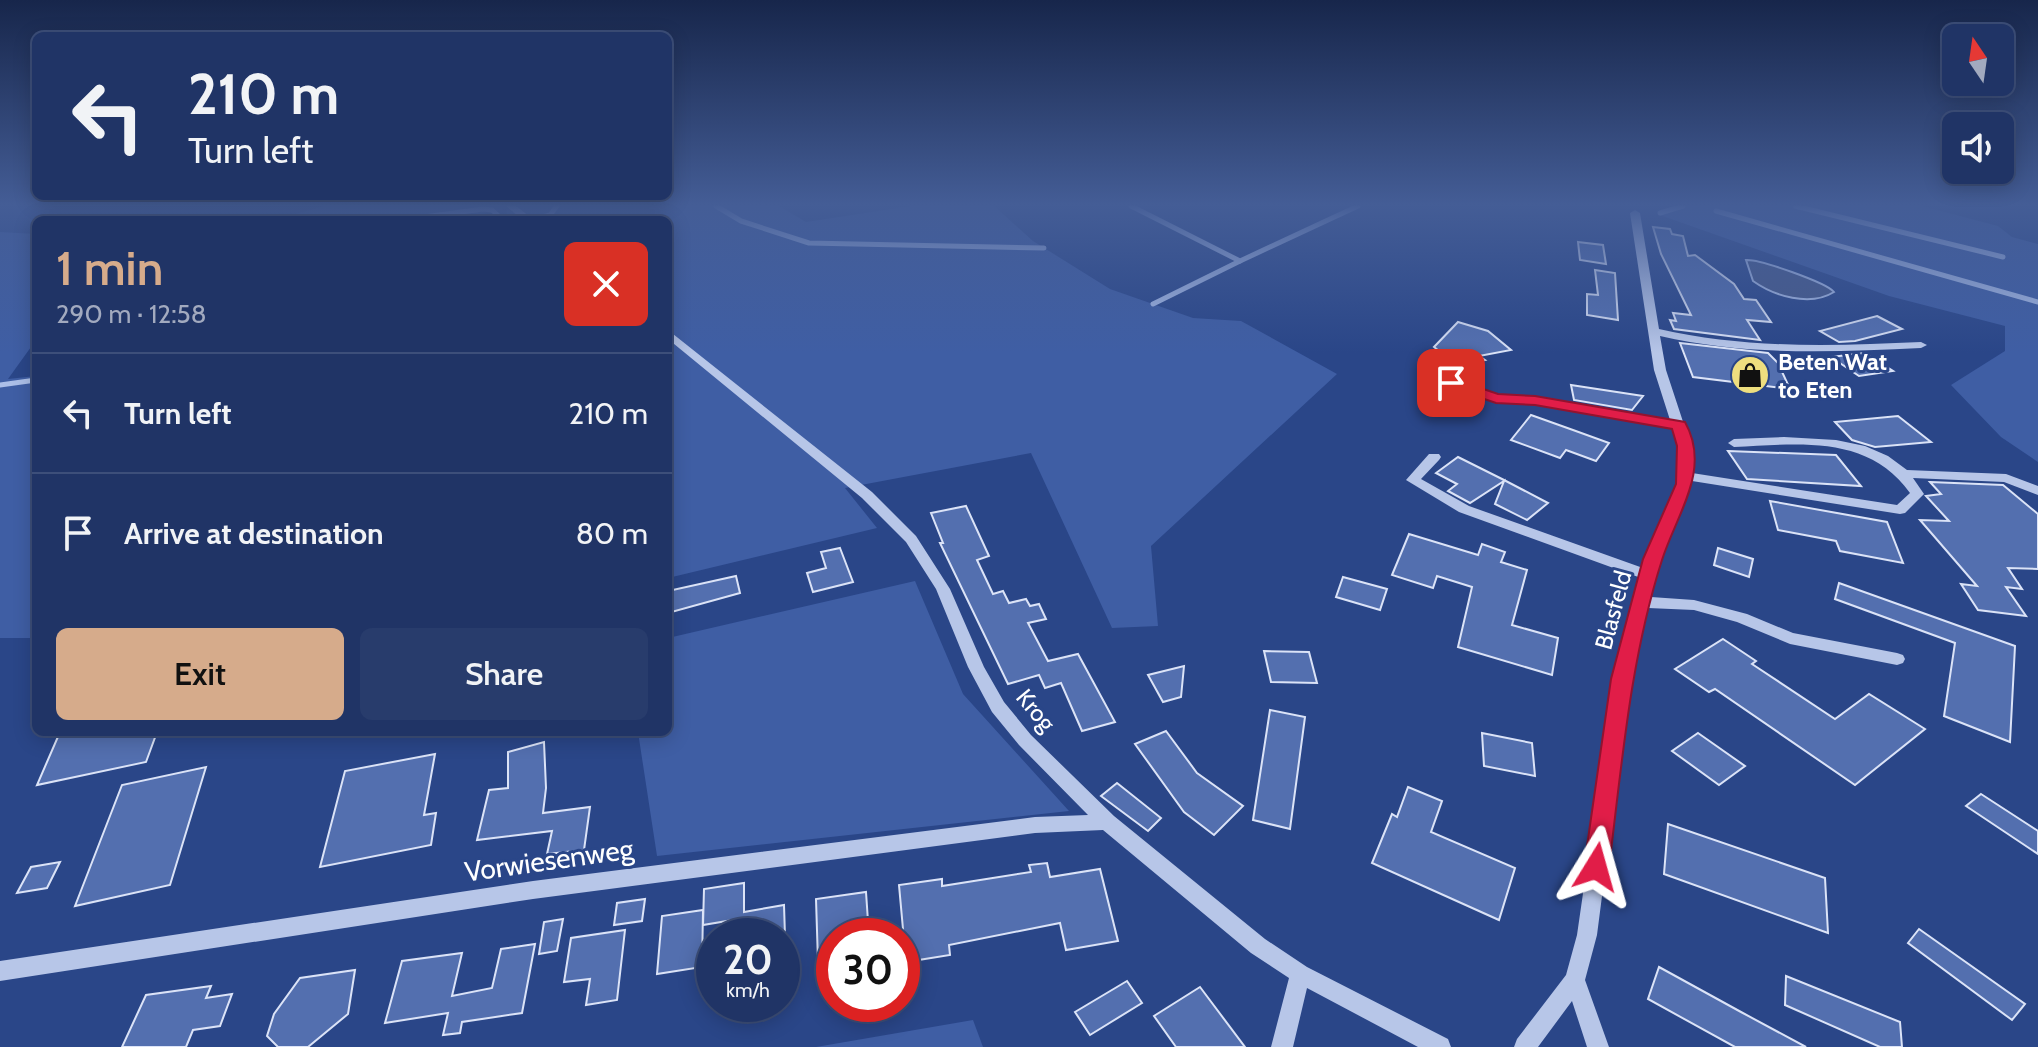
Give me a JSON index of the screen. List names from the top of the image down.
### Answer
{
  "streets": {
    "street": ["Blasfeld", "Krog", "Vorwiesenweg"]
  },
  "crossings": [
    ["Krog", "Vorwiesenweg"]
  ],
  "places": {
    "shop": ["Beten Wat to Eten"]
  },
  "north": "top",
  "page": {
    "turn": ["210 m", "Turn left"],
    "heading": ["1 min", "290 m · 12:58"],
    "list": [
      {
        "name": "Turn left",
        "value": "210 m"
      },
      {
        "name": "Arrive at destination",
        "value": "80 m"
      }
    ],
    "buttons": ["Exit", "Share"],
    "speed": "20 km/h",
    "limit": "30"
  }
}
